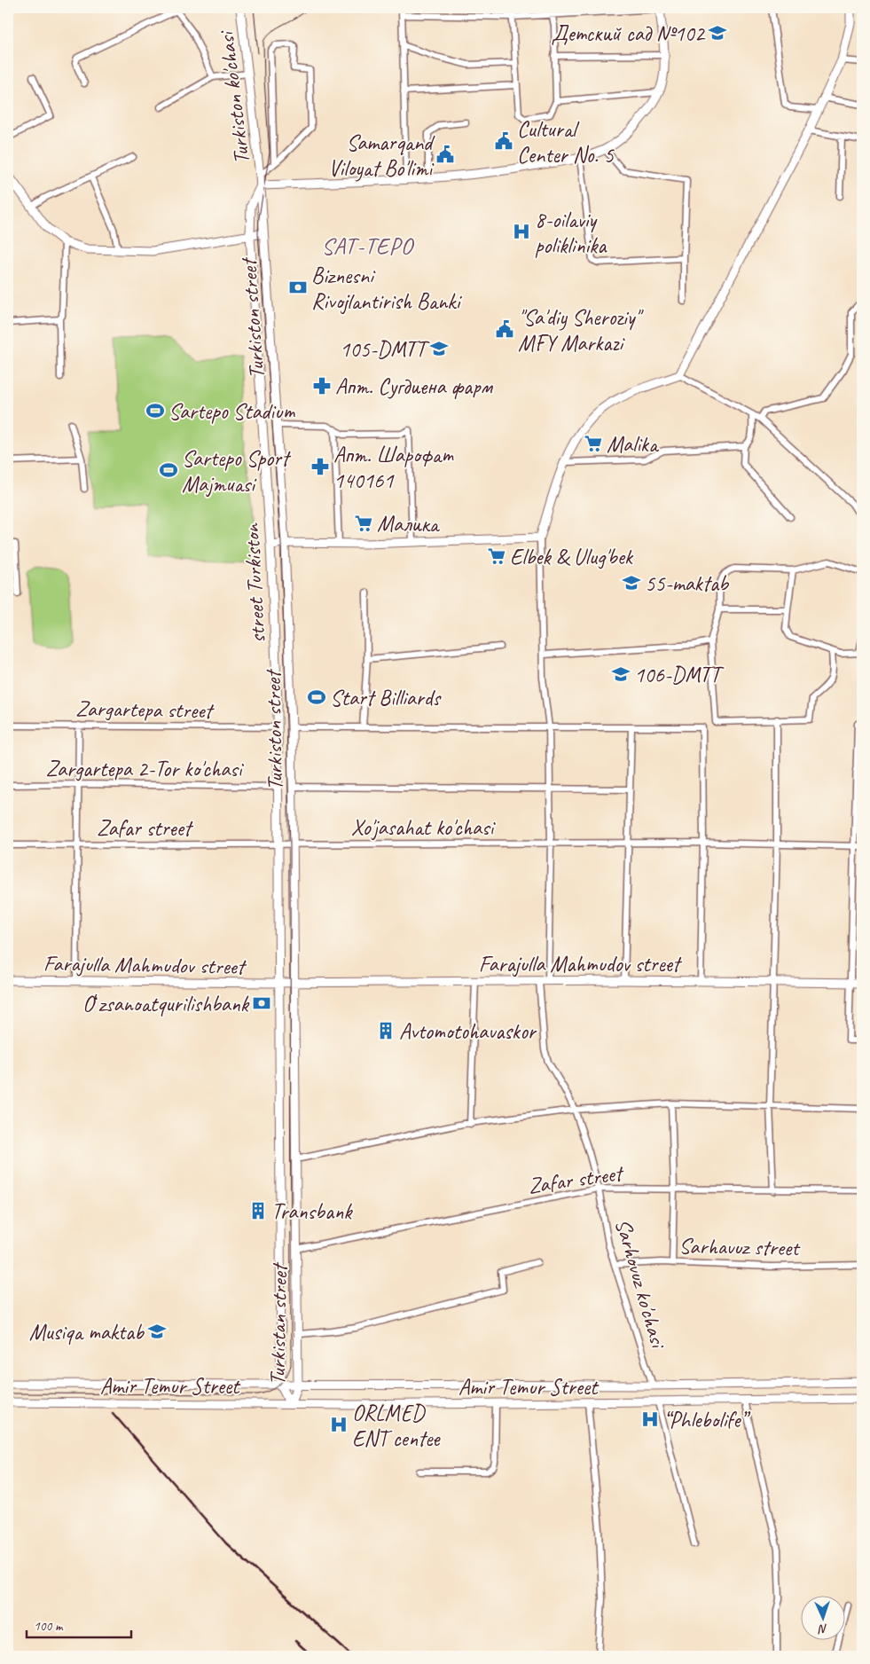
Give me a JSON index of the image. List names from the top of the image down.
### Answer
{
  "streets": {
    "main road": [
      "Turkiston ko'chasi",
      "Turkiston street",
      "street Turkiston",
      "Farajulla Mahmudov street",
      "Turkistan street",
      "Amir Temur Street"
    ],
    "street": [
      "Zargartepa street",
      "Zargartepa 2-Tor ko'chasi",
      "Xo'jasahat ko'chasi",
      "Zafar street",
      "Sarhavuz street",
      "Sarhovuz ko'chasi"
    ]
  },
  "crossings": [
    ["Turkiston ko'chasi", "Turkiston street"],
    ["Turkiston ko'chasi", "street Turkiston"],
    ["Turkiston street", "street Turkiston"],
    ["Turkiston street", "Xo'jasahat ko'chasi"],
    ["Turkiston street", "Zafar street"],
    ["Turkiston street", "Farajulla Mahmudov street"],
    ["Turkiston street", "Turkistan street"],
    ["street Turkiston", "Zargartepa street"],
    ["street Turkiston", "Zargartepa 2-Tor ko'chasi"],
    ["street Turkiston", "Zafar street"],
    ["street Turkiston", "Farajulla Mahmudov street"],
    ["street Turkiston", "Turkistan street"],
    ["Xo'jasahat ko'chasi", "Zafar street"],
    ["Zafar street", "Sarhovuz ko'chasi"],
    ["Zafar street", "Turkistan street"],
    ["Farajulla Mahmudov street", "Sarhovuz ko'chasi"],
    ["Farajulla Mahmudov street", "Turkistan street"],
    ["Sarhavuz street", "Sarhovuz ko'chasi"],
    ["Sarhovuz ko'chasi", "Amir Temur Street"],
    ["Turkistan street", "Amir Temur Street"]
  ],
  "districts": ["SAT-TEPO"],
  "places": {
    "school or university": [
      "Детский сад №102",
      "105-DMTT",
      "55-maktab",
      "106-DMTT",
      "Musiqa maktab"
    ],
    "public building": ["Cultural Center No. 5", "Samarqand Viloyat Bo'limi", "\"Sa'diy Sheroziy\" MFY Markazi"],
    "hospital": ["8-oilaviy poliklinika", "“Phlebolife”", "ORLMED ENT centee"],
    "bank": ["Biznesni Rivojlantirish Banki", "Oʻzsanoatqurilishbank"],
    "pharmacy": ["Апт. Сугдиена фарм", "Апт. Шарофат 140161"],
    "sports": ["Sartepo Stadium", "Sartepo Sport Majmuasi", "Start Billiards"],
    "supermarket": ["Malika", "Малика", "Elbek & Ulug'bek"],
    "building": ["Avtomotohavaskor", "Transbank"]
  },
  "scale_bar": "100 m",
  "north": "bottom"
}
